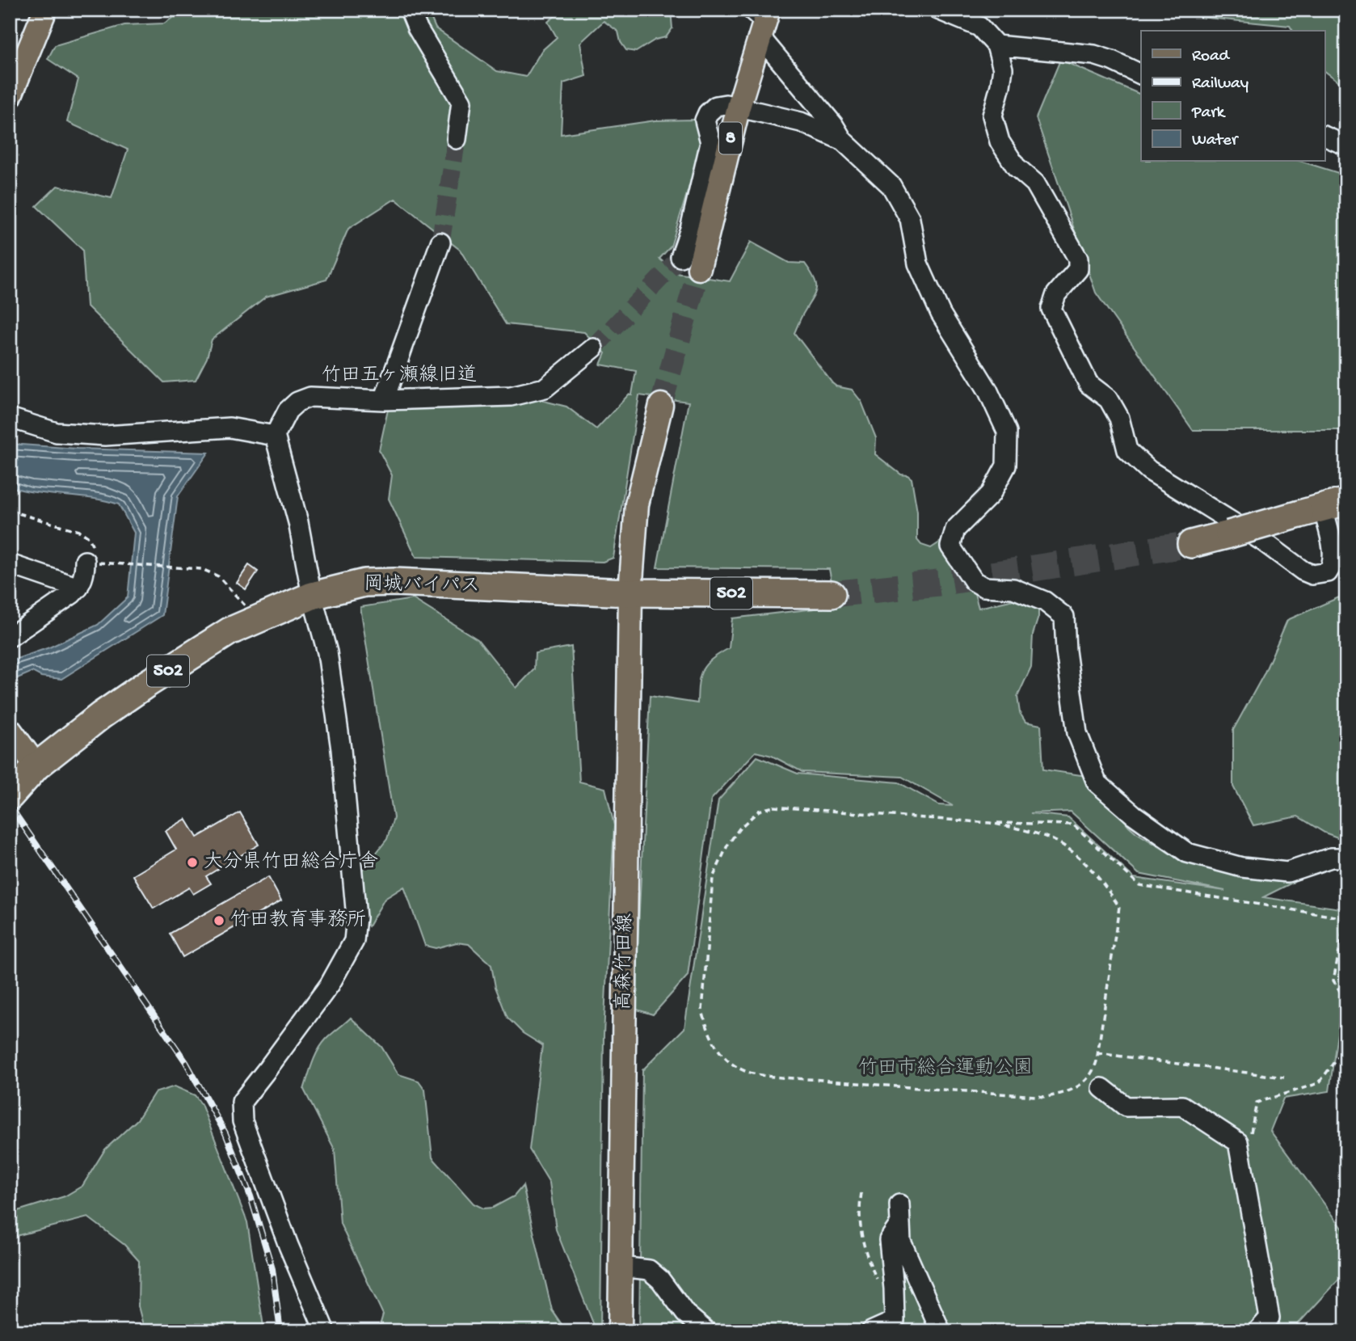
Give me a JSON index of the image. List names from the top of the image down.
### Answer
{
  "streets": {
    "highway": ["岡城バイパス", "502"],
    "main road": ["8", "高森竹田線"],
    "street": ["竹田五ヶ瀬線旧道"]
  },
  "crossings": [
    ["岡城バイパス", "高森竹田線"]
  ],
  "parks": ["竹田市総合運動公園"],
  "places": ["大分県竹田総合庁舎", "竹田教育事務所"],
  "legend": [
    "Road",
    "Railway",
    "Park",
    "Water"
  ]
}
